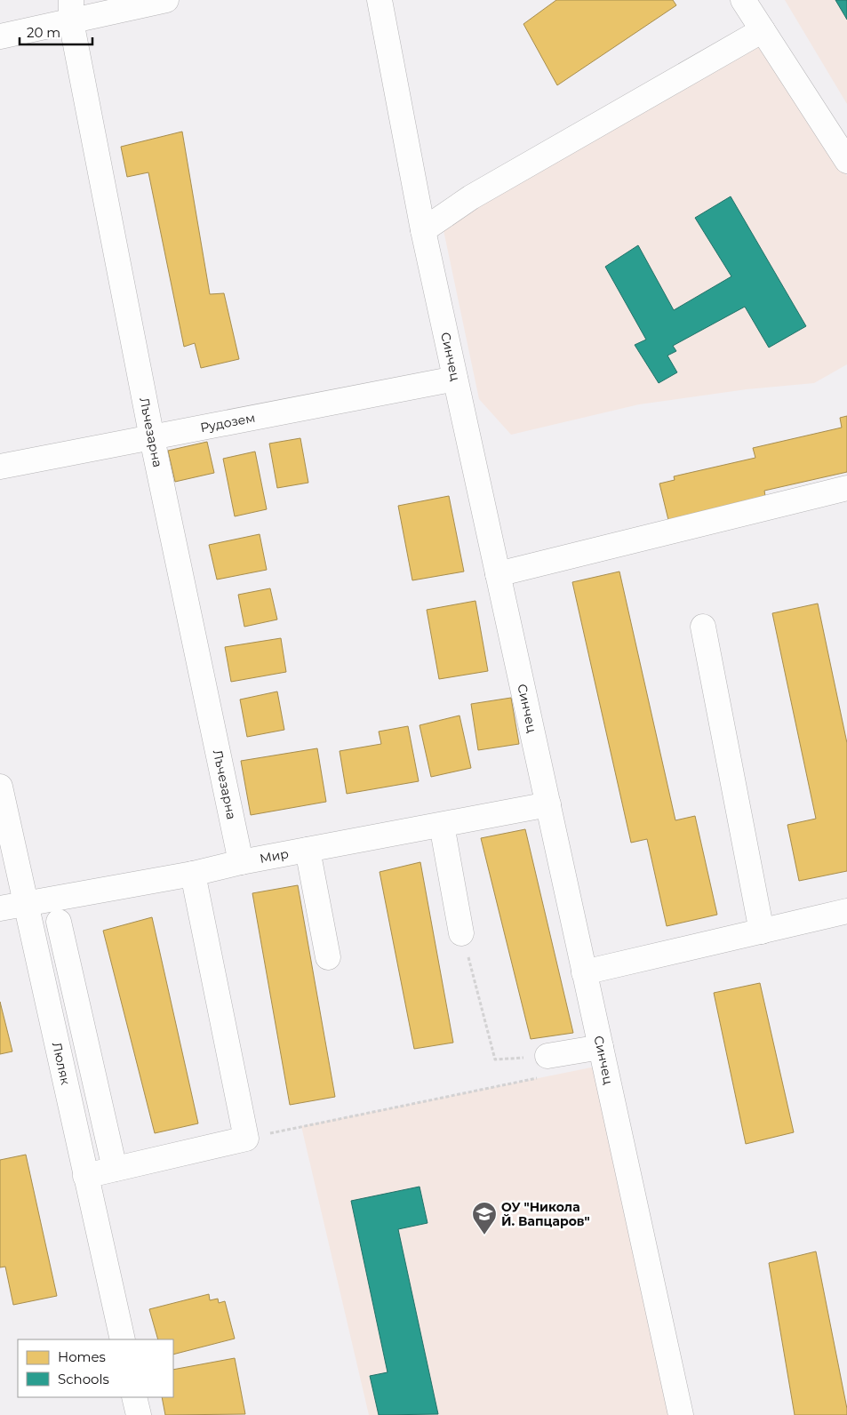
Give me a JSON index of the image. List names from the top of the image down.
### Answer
{
  "streets": {
    "street": [
      "Синчец",
      "Рудозем",
      "Лъчезарна",
      "Мир",
      "Люляк"
    ]
  },
  "crossings": [
    ["Синчец", "Рудозем"],
    ["Синчец", "Мир"],
    ["Рудозем", "Лъчезарна"],
    ["Лъчезарна", "Мир"],
    ["Мир", "Люляк"]
  ],
  "places": {
    "school or university": ["ОУ \"Никола Й. Вапцаров\""]
  },
  "legend": ["Homes", "Schools"],
  "scale_bar": "20 m"
}
